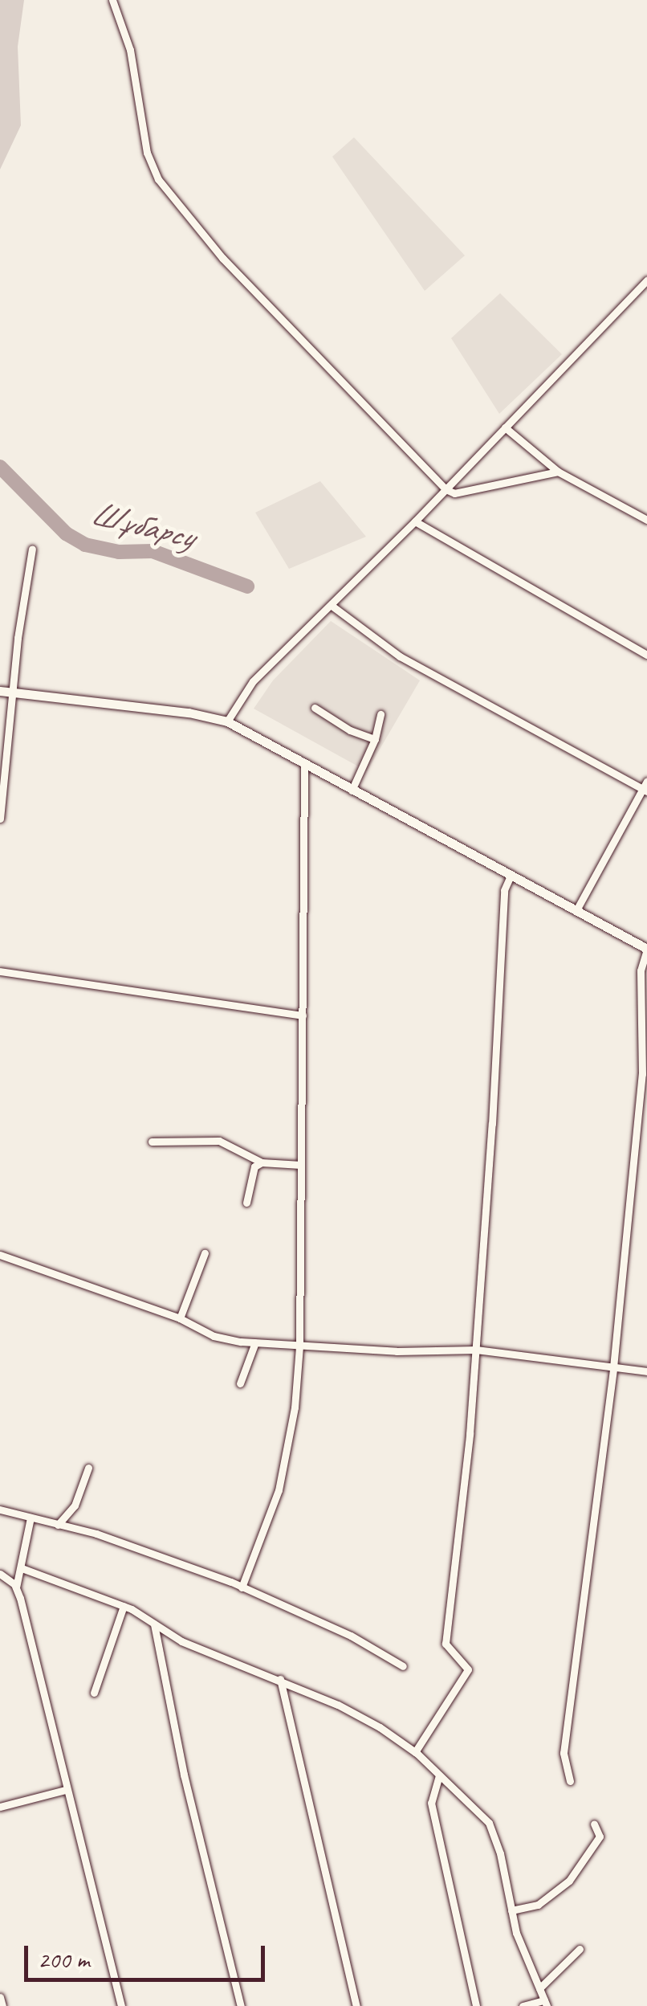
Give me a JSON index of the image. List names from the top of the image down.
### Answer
{
  "water": ["Шұбарсу"],
  "scale_bar": "200 m"
}
